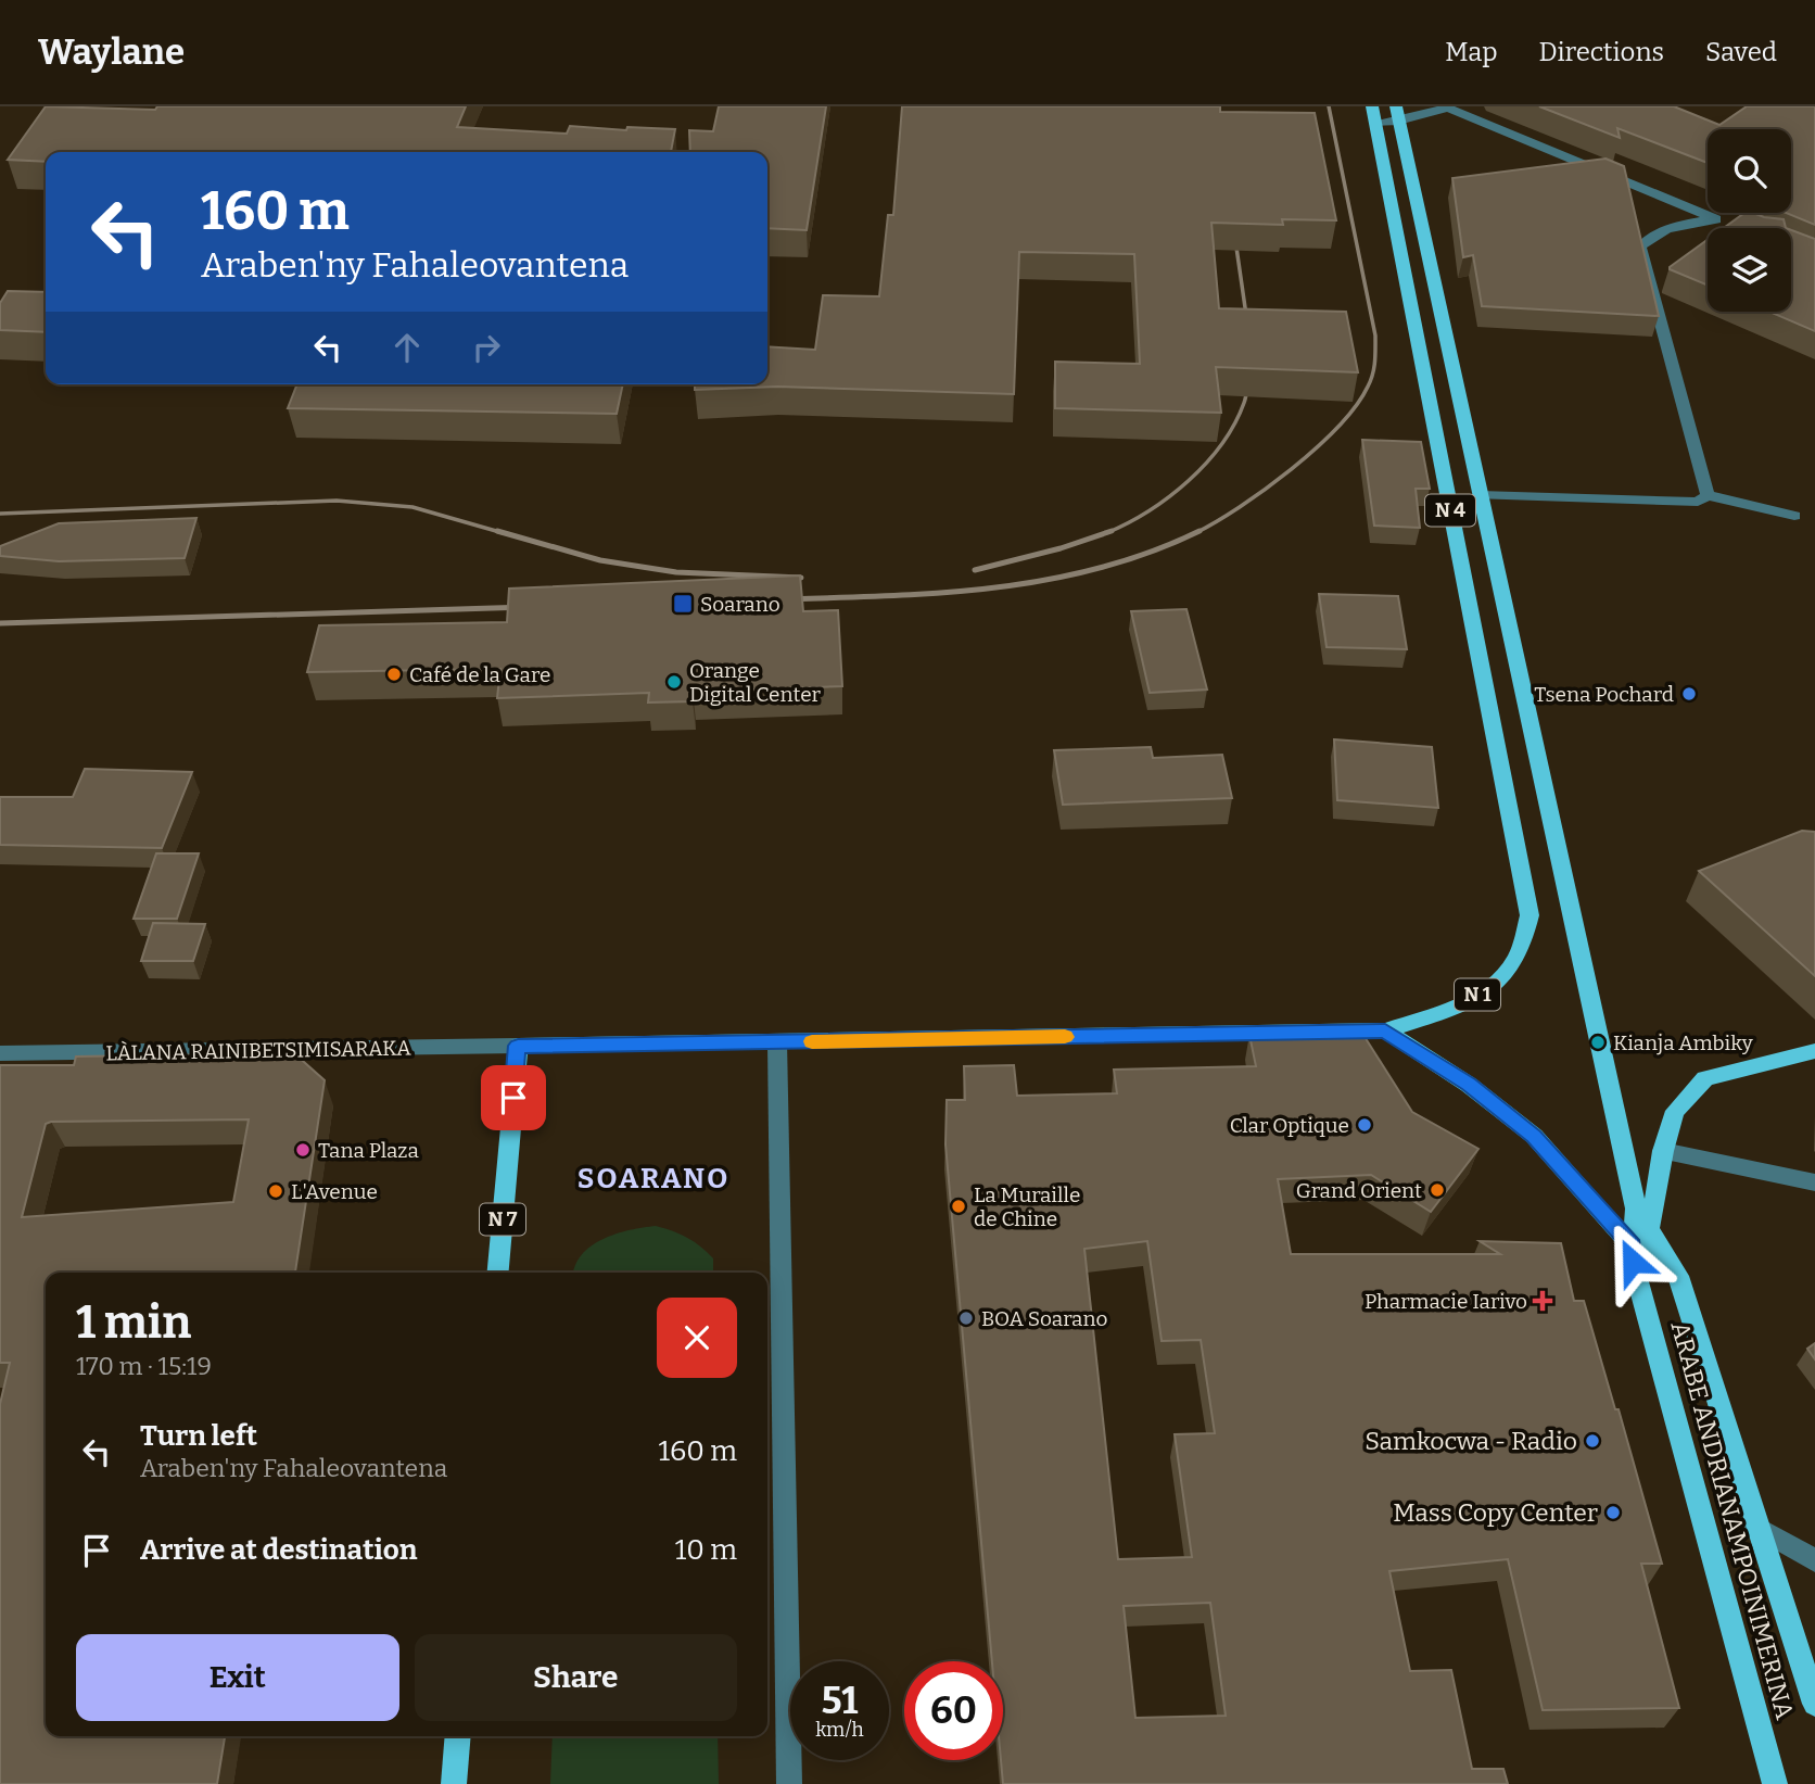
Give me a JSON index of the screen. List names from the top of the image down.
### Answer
{
  "streets": {
    "main road": [
      "N 4",
      "N 1",
      "N 7",
      "ARABE ANDRIANAMPOINIMERINA"
    ],
    "street": ["LÀLANA RAINIBETSIMISARAKA"]
  },
  "crossings": [
    ["N 4", "N 1"],
    ["N 4", "ARABE ANDRIANAMPOINIMERINA"],
    ["N 1", "LÀLANA RAINIBETSIMISARAKA"],
    ["N 1", "N 7"],
    ["LÀLANA RAINIBETSIMISARAKA", "N 7"]
  ],
  "districts": ["SOARANO"],
  "places": {
    "transit": ["Soarano"],
    "other": [
      "Café de la Gare",
      "Orange Digital Center",
      "Tsena Pochard",
      "Kianja Ambiky",
      "Clar Optique",
      "Tana Plaza",
      "Grand Orient",
      "L'Avenue",
      "La Muraille de Chine",
      "BOA Soarano",
      "Samkocwa - Radio",
      "Mass Copy Center"
    ],
    "health": ["Pharmacie Iarivo"]
  },
  "page": {
    "header": "Waylane",
    "nav": ["Map", "Directions", "Saved"],
    "turn": ["160 m", "Araben'ny Fahaleovantena"],
    "heading": ["1 min", "170 m · 15:19"],
    "list": [
      {
        "name": "Turn left",
        "note": "Araben'ny Fahaleovantena",
        "value": "160 m"
      },
      {
        "name": "Arrive at destination",
        "value": "10 m"
      }
    ],
    "buttons": ["Exit", "Share"],
    "speed": "51 km/h",
    "limit": "60"
  }
}
